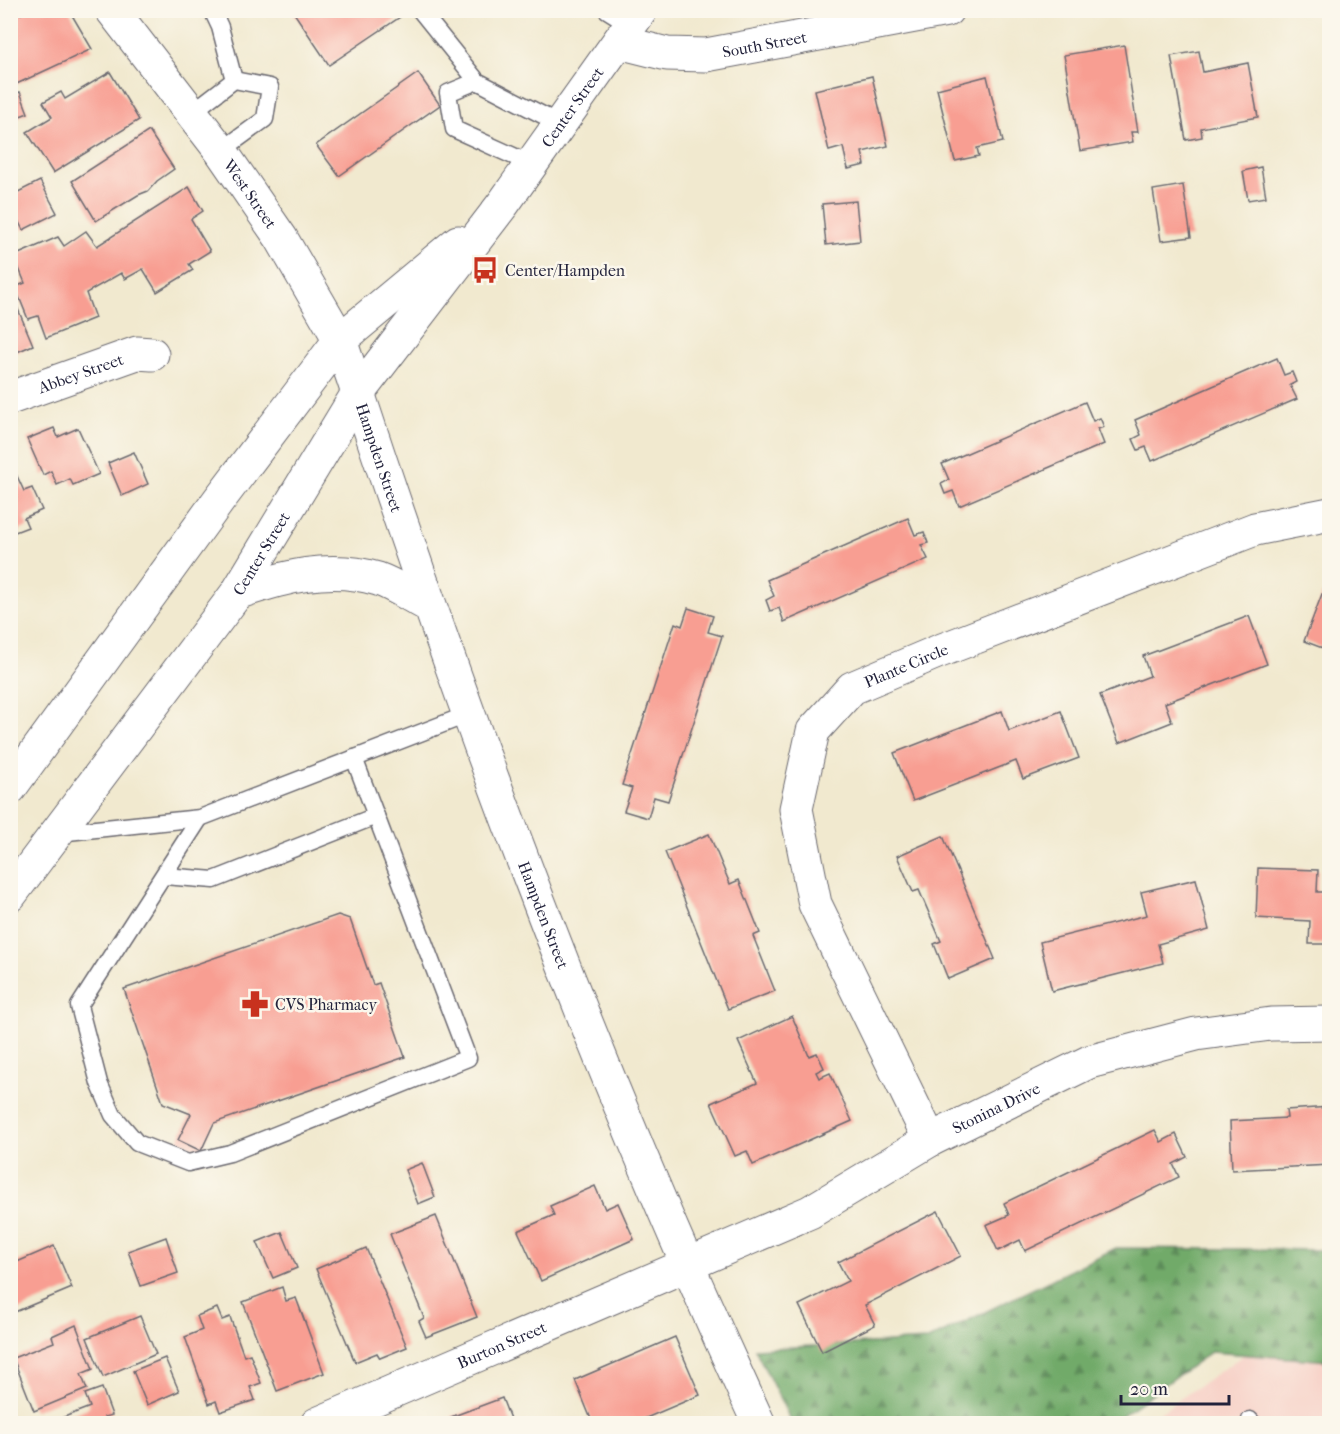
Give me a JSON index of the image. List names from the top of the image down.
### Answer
{
  "streets": {
    "main road": [
      "South Street",
      "Center Street",
      "West Street",
      "Abbey Street",
      "Hampden Street",
      "Plante Circle",
      "Stonina Drive",
      "Burton Street"
    ]
  },
  "crossings": [
    ["South Street", "Center Street"],
    ["Center Street", "West Street"],
    ["Center Street", "Hampden Street"],
    ["West Street", "Hampden Street"],
    ["Hampden Street", "Stonina Drive"],
    ["Hampden Street", "Burton Street"],
    ["Plante Circle", "Stonina Drive"],
    ["Stonina Drive", "Burton Street"]
  ],
  "places": {
    "bus stop": ["Center/Hampden"],
    "pharmacy": ["CVS Pharmacy"]
  },
  "scale_bar": "20 m"
}
